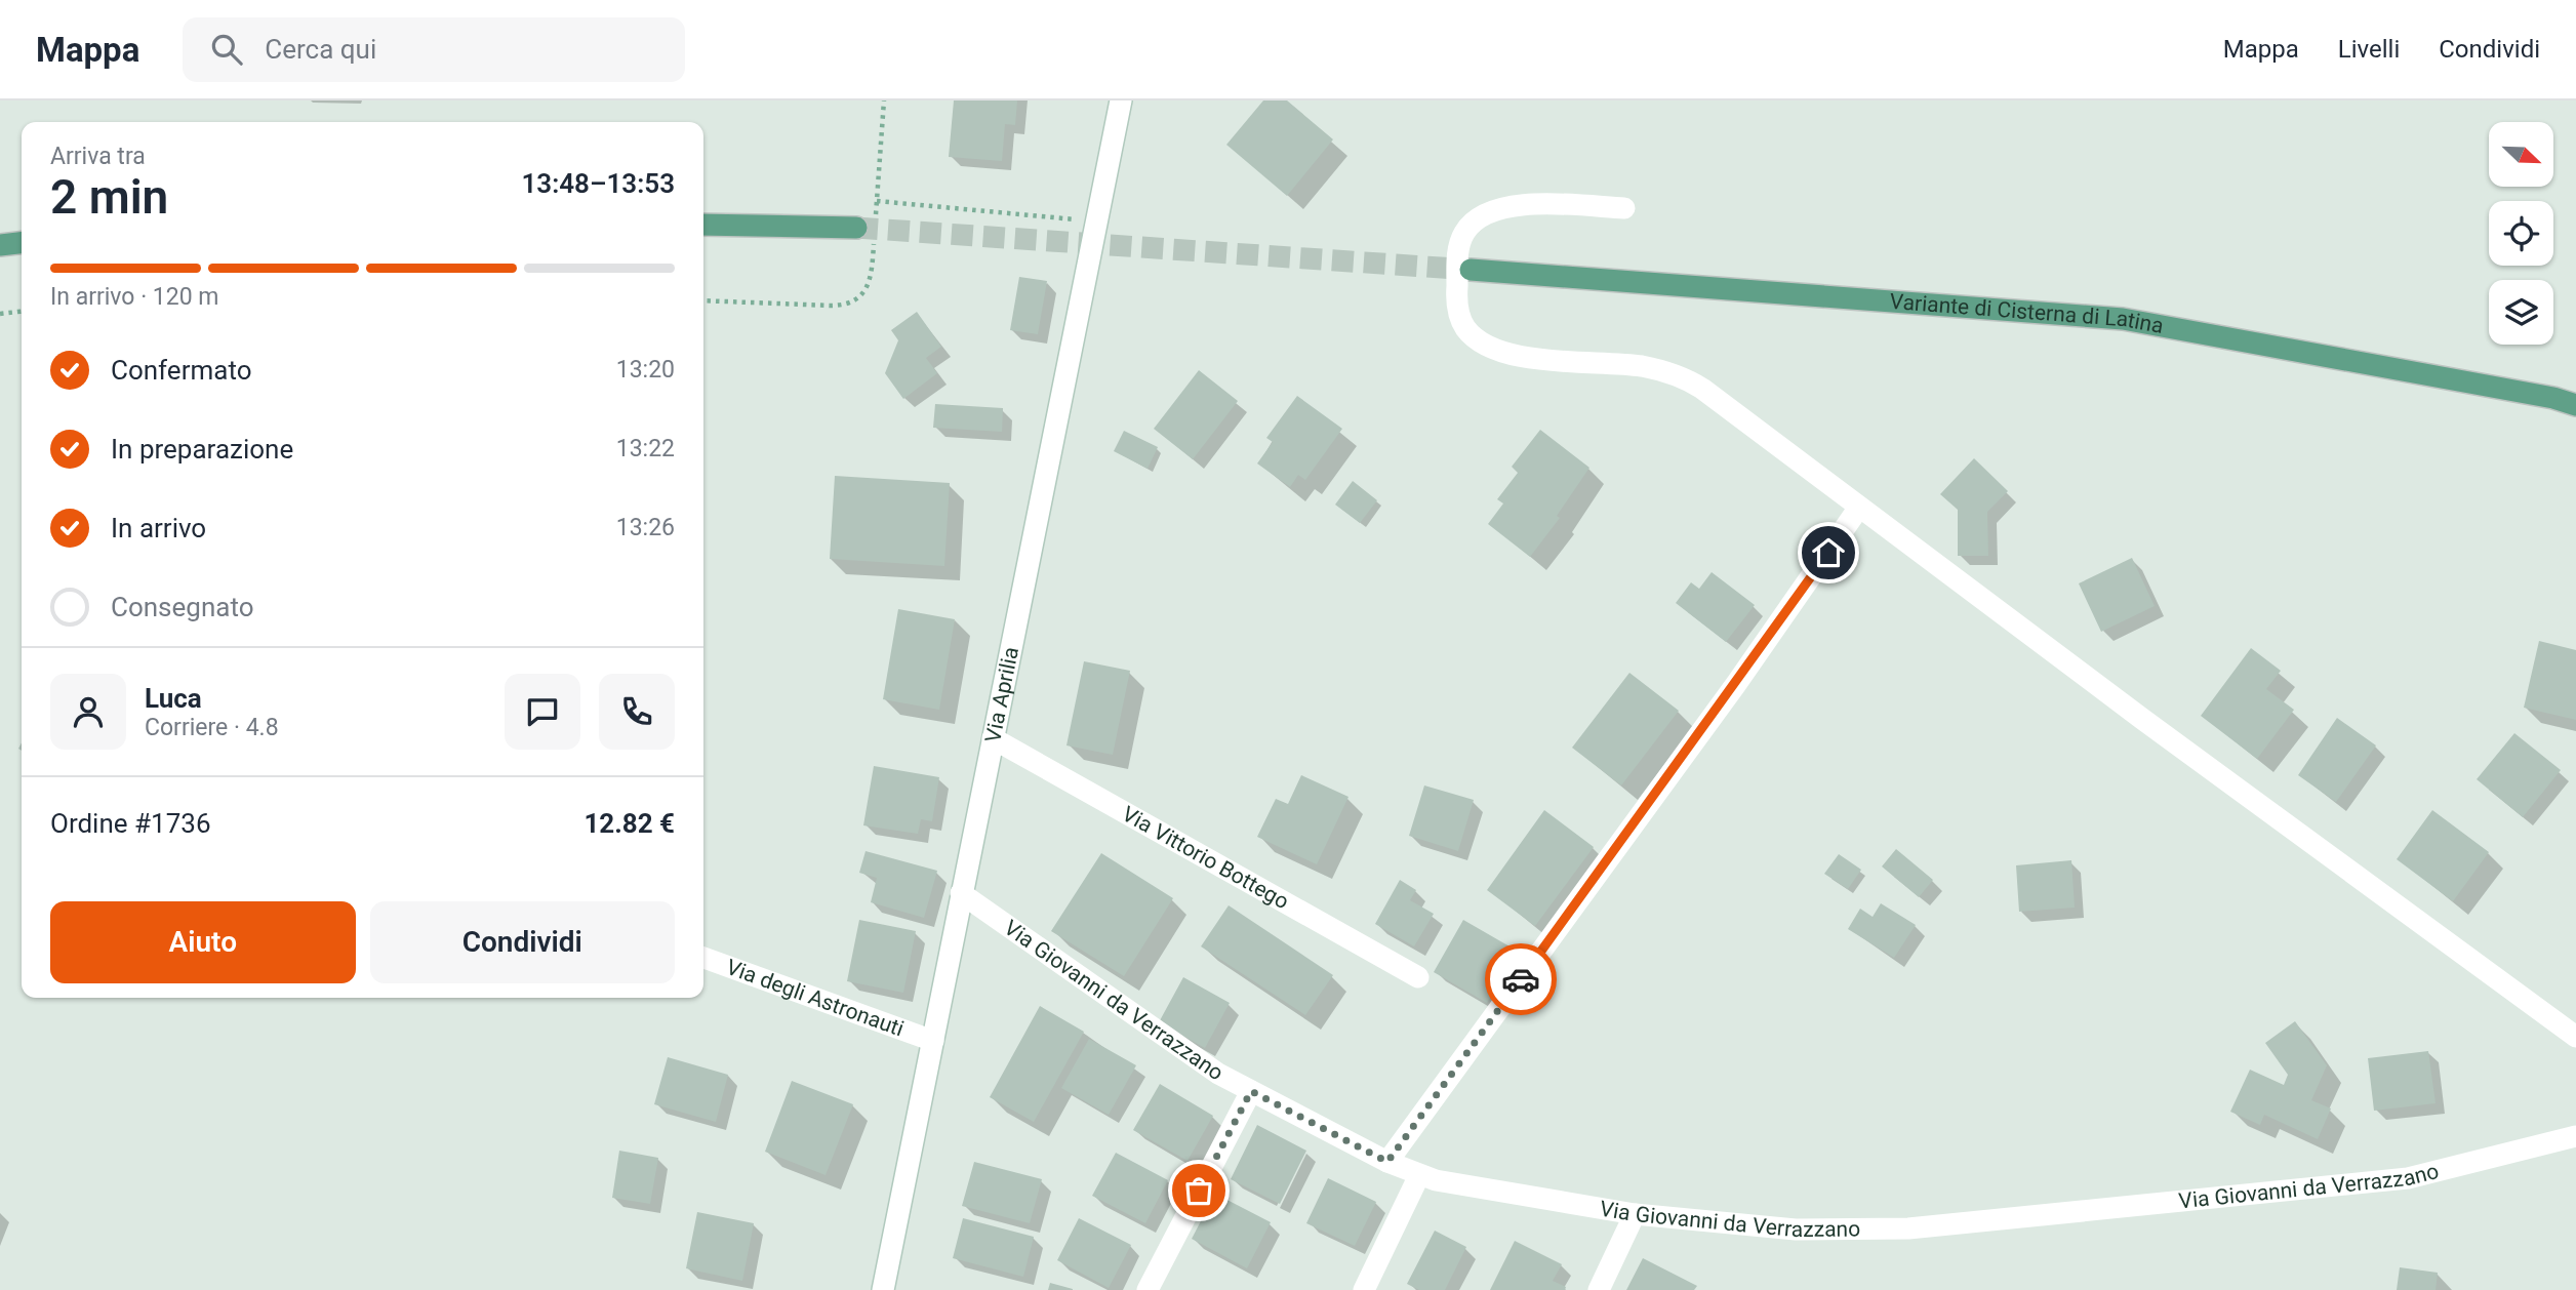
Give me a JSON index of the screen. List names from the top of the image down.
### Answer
{
  "streets": {
    "main road": ["Variante di Cisterna di Latina"],
    "street": [
      "Via Aprilia",
      "Via Vittorio Bottego",
      "Via degli Astronauti",
      "Via Giovanni da Verrazzano"
    ]
  },
  "crossings": [
    ["Via Aprilia", "Via Vittorio Bottego"],
    ["Via Aprilia", "Via degli Astronauti"],
    ["Via Aprilia", "Via Giovanni da Verrazzano"]
  ],
  "north": "bottom right",
  "page": {
    "header": "Mappa",
    "search": "Cerca qui",
    "nav": ["Mappa", "Livelli", "Condividi"],
    "heading": ["2 min", "Arriva tra", "13:48–13:53"],
    "panel": [
      "Luca",
      "Corriere · 4.8",
      "Ordine #1736",
      "12.82 €"
    ],
    "bar": "In arrivo · 120 m",
    "list": [
      ["Confermato", "13:20"],
      ["In preparazione", "13:22"],
      ["In arrivo", "13:26"],
      "Consegnato"
    ],
    "buttons": ["Aiuto", "Condividi"]
  }
}
